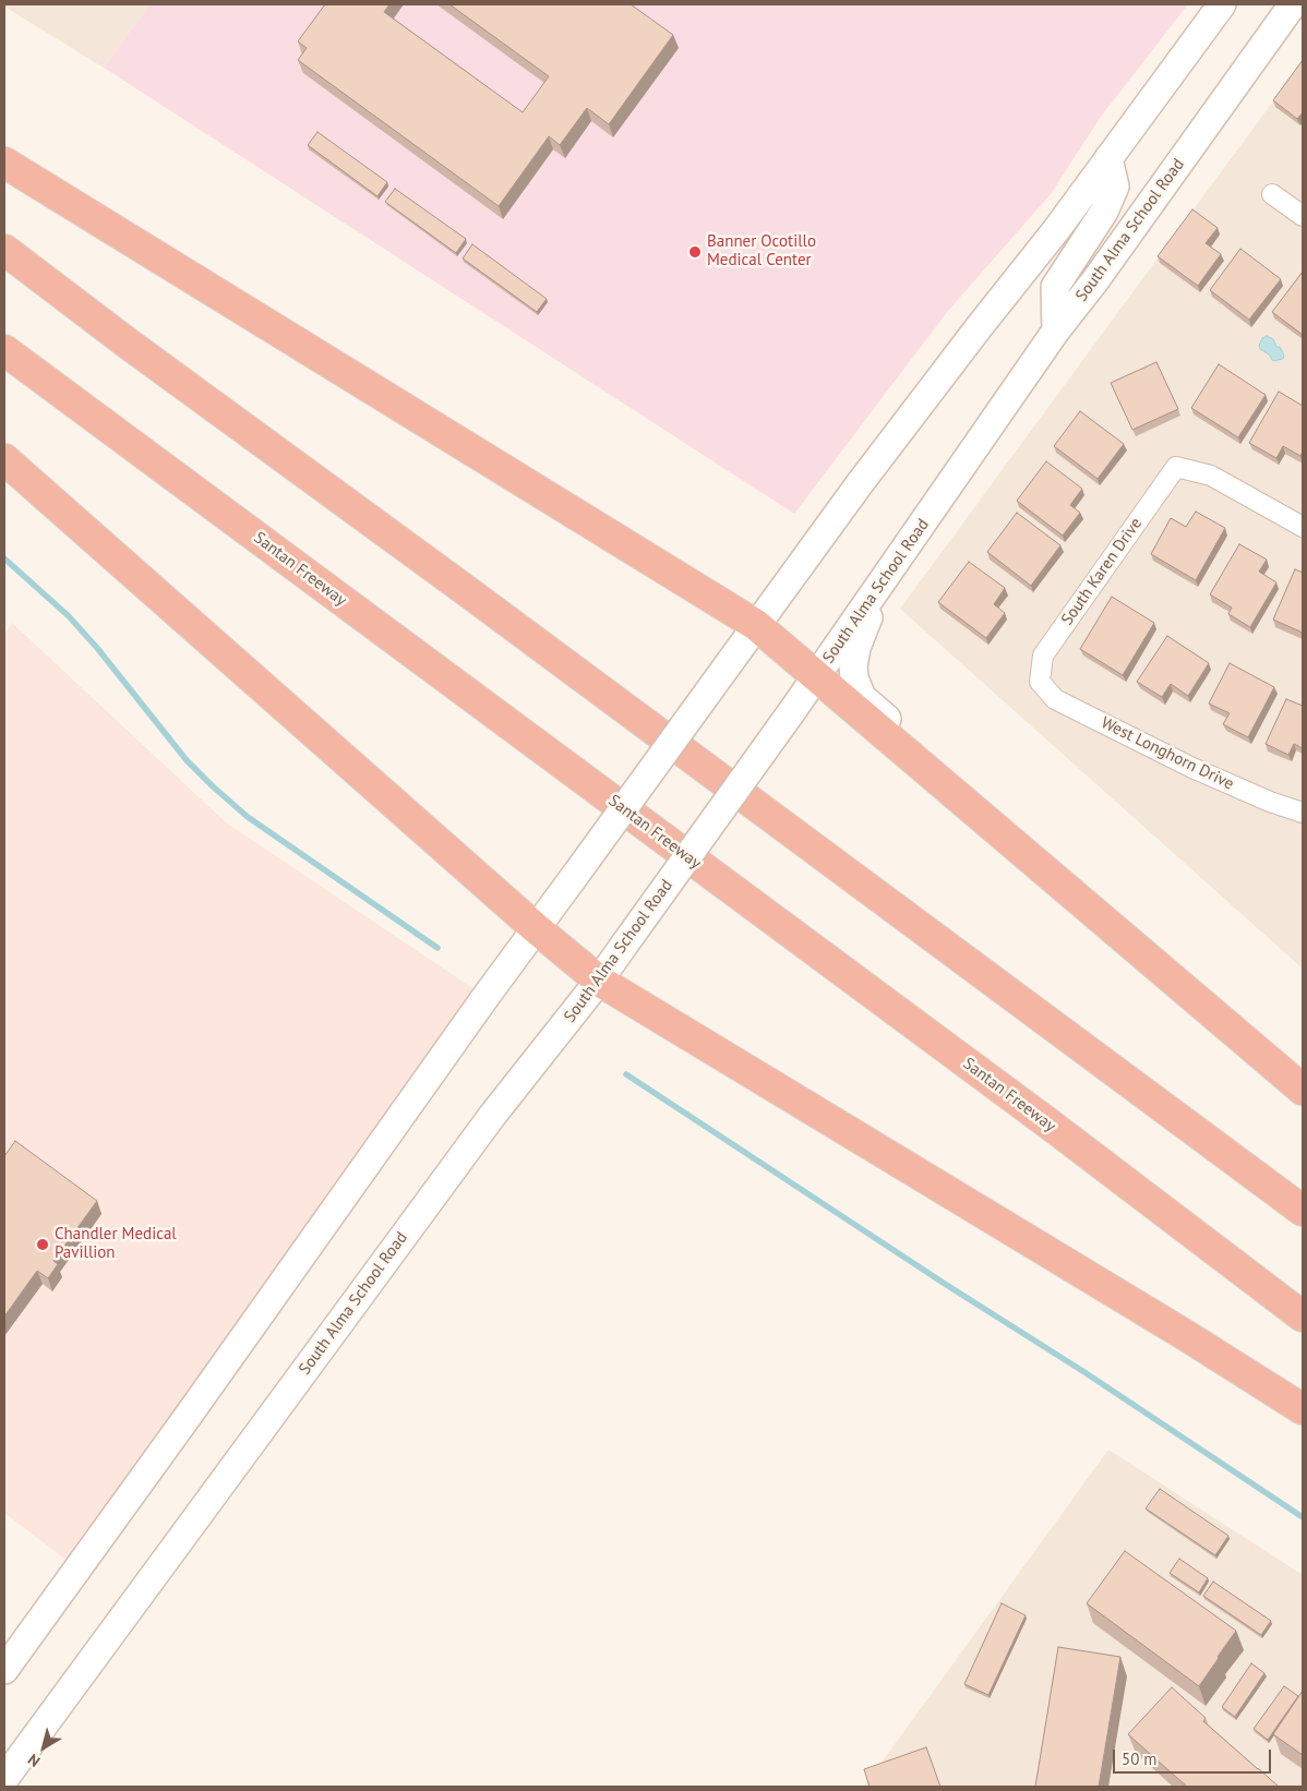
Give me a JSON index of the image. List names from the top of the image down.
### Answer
{
  "streets": {
    "highway": ["Santan Freeway"],
    "main road": ["South Alma School Road"],
    "street": ["South Karen Drive", "West Longhorn Drive"]
  },
  "crossings": [
    ["South Karen Drive", "West Longhorn Drive"]
  ],
  "places": ["Banner Ocotillo Medical Center", "Chandler Medical Pavillion"],
  "scale_bar": "50 m",
  "north": "bottom left"
}
